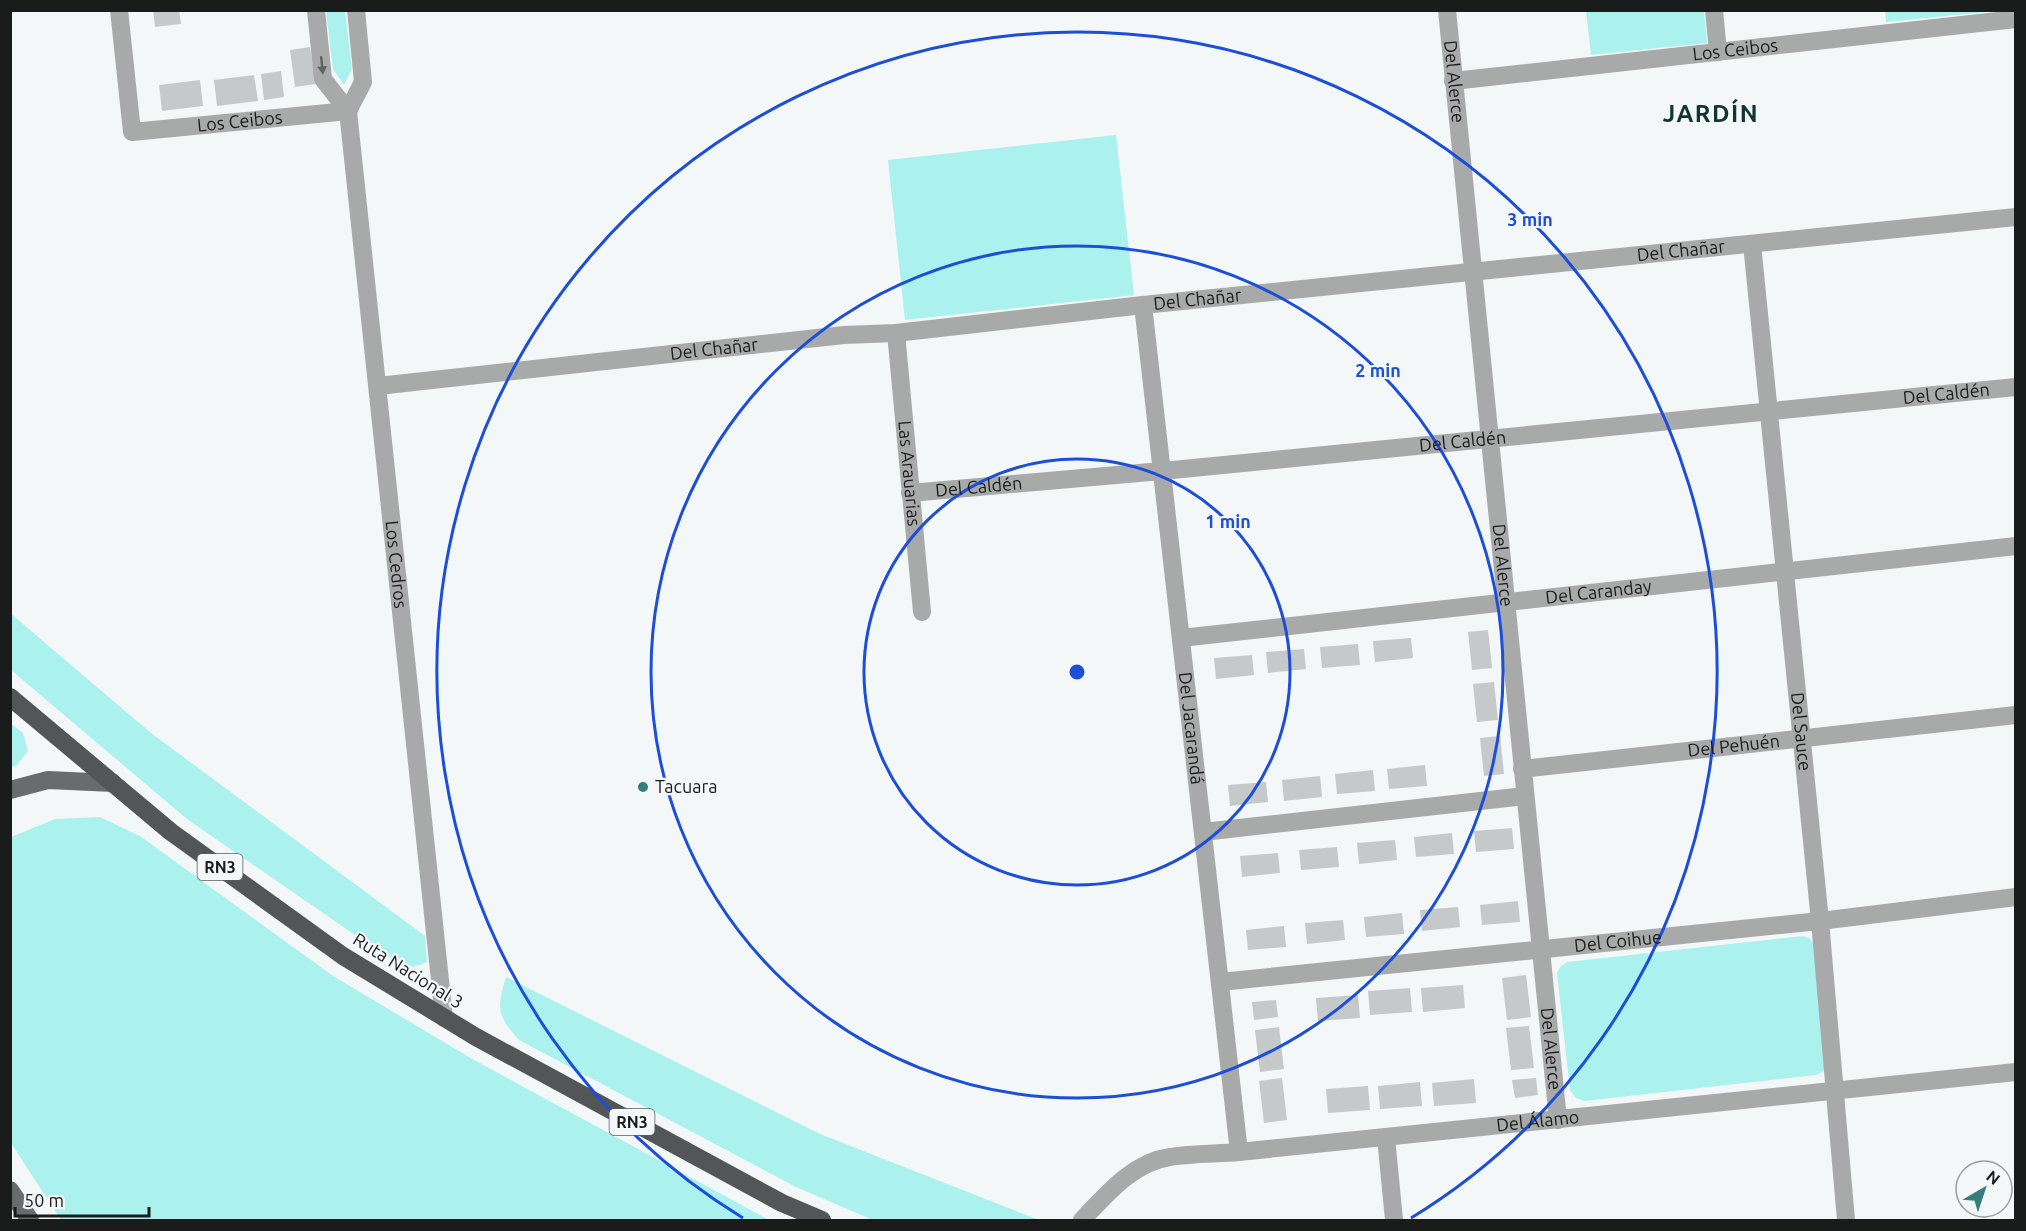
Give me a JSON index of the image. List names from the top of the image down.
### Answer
{
  "streets": {
    "highway": ["RN3", "Ruta Nacional 3"],
    "street": [
      "Los Ceibos",
      "Del Alerce",
      "Del Chañar",
      "Del Caldén",
      "Las Arauarias",
      "Los Cedros",
      "Del Caranday",
      "Del Jacarandá",
      "Del Sauce",
      "Del Pehuén",
      "Del Coihue",
      "Del Álamo"
    ]
  },
  "crossings": [
    ["Los Ceibos", "Del Alerce"],
    ["Los Ceibos", "Los Cedros"],
    ["Del Alerce", "Del Chañar"],
    ["Del Alerce", "Del Caldén"],
    ["Del Alerce", "Del Caranday"],
    ["Del Alerce", "Del Pehuén"],
    ["Del Alerce", "Del Coihue"],
    ["Del Alerce", "Del Álamo"],
    ["Del Chañar", "Las Arauarias"],
    ["Del Chañar", "Los Cedros"],
    ["Del Chañar", "Del Jacarandá"],
    ["Del Chañar", "Del Sauce"],
    ["Del Caldén", "Las Arauarias"],
    ["Del Caldén", "Del Jacarandá"],
    ["Del Caldén", "Del Sauce"],
    ["Los Cedros", "Ruta Nacional 3"],
    ["Del Caranday", "Del Jacarandá"],
    ["Del Caranday", "Del Sauce"],
    ["Del Jacarandá", "Del Coihue"],
    ["Del Jacarandá", "Del Álamo"],
    ["Del Sauce", "Del Pehuén"],
    ["Del Sauce", "Del Coihue"],
    ["Del Sauce", "Del Álamo"]
  ],
  "districts": ["JARDÍN"],
  "places": ["Tacuara"],
  "scale_bar": "50 m",
  "north": "top right",
  "rings": ["3 min", "2 min", "1 min"]
}
